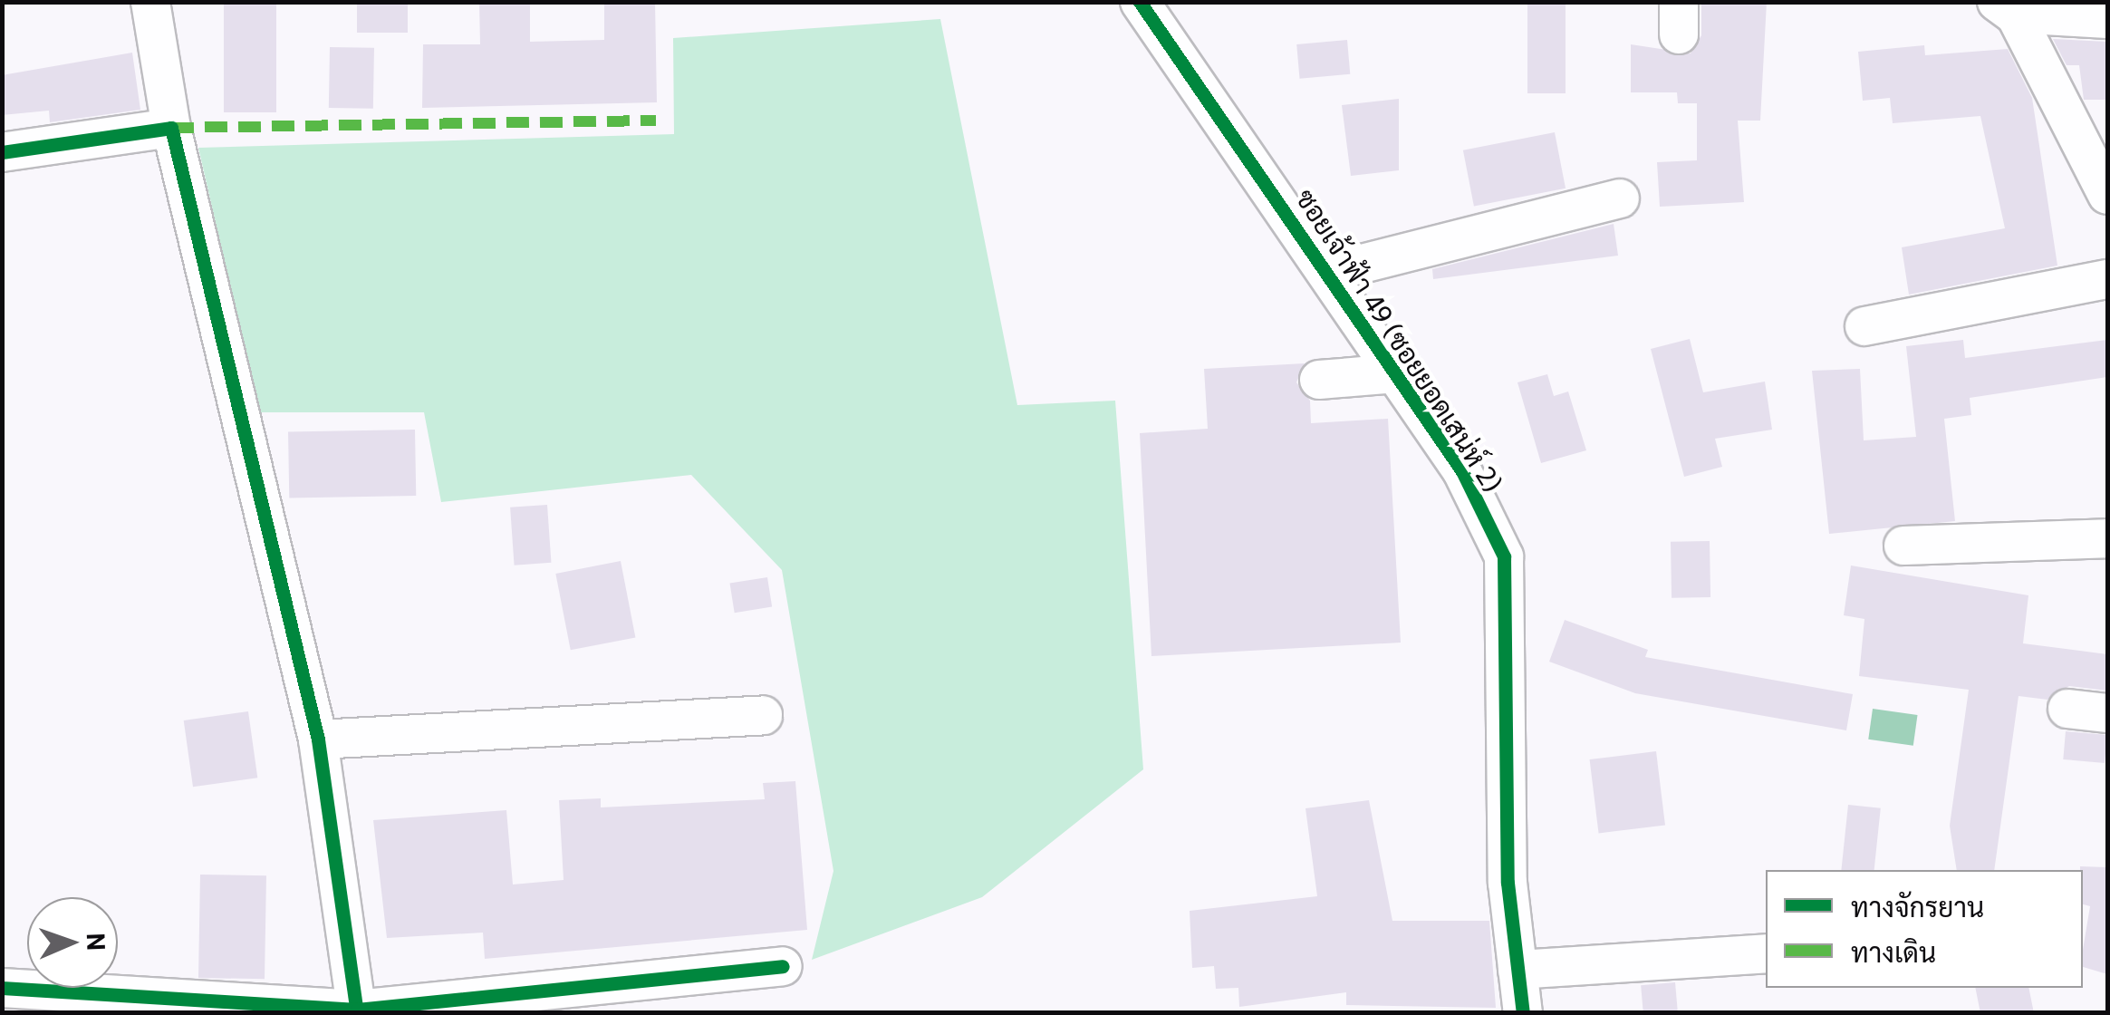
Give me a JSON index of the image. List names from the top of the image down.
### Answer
{
  "streets": {
    "street": ["ซอยเจ้าฟ้า 49 (ซอยยอดเสน่ห์ 2)"]
  },
  "legend": ["ทางจักรยาน", "ทางเดิน"],
  "north": "right"
}
